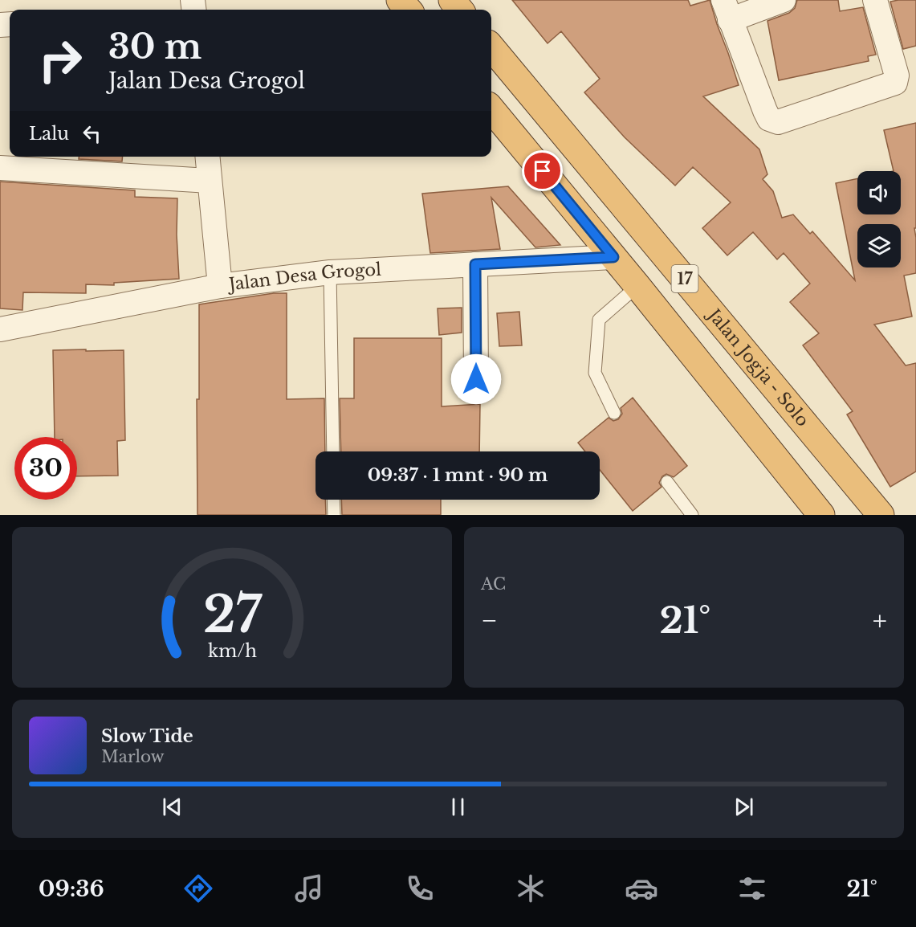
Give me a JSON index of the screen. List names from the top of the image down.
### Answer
{
  "streets": {
    "highway": ["17", "Jalan Jogja - Solo"],
    "street": ["Jalan Desa Grogol"]
  },
  "crossings": [
    ["Jalan Desa Grogol", "17"]
  ],
  "page": {
    "turn": ["30 m", "Jalan Desa Grogol"],
    "then": "Lalu",
    "limit": "30",
    "trip": "09:37 · 1 mnt · 90 m",
    "tile": "AC",
    "heat": ["−", "21°", "+"],
    "song": ["Slow Tide", "Marlow"],
    "tabs": ["09:36", "21°"],
    "gauge": ["27", "km/h"]
  }
}
